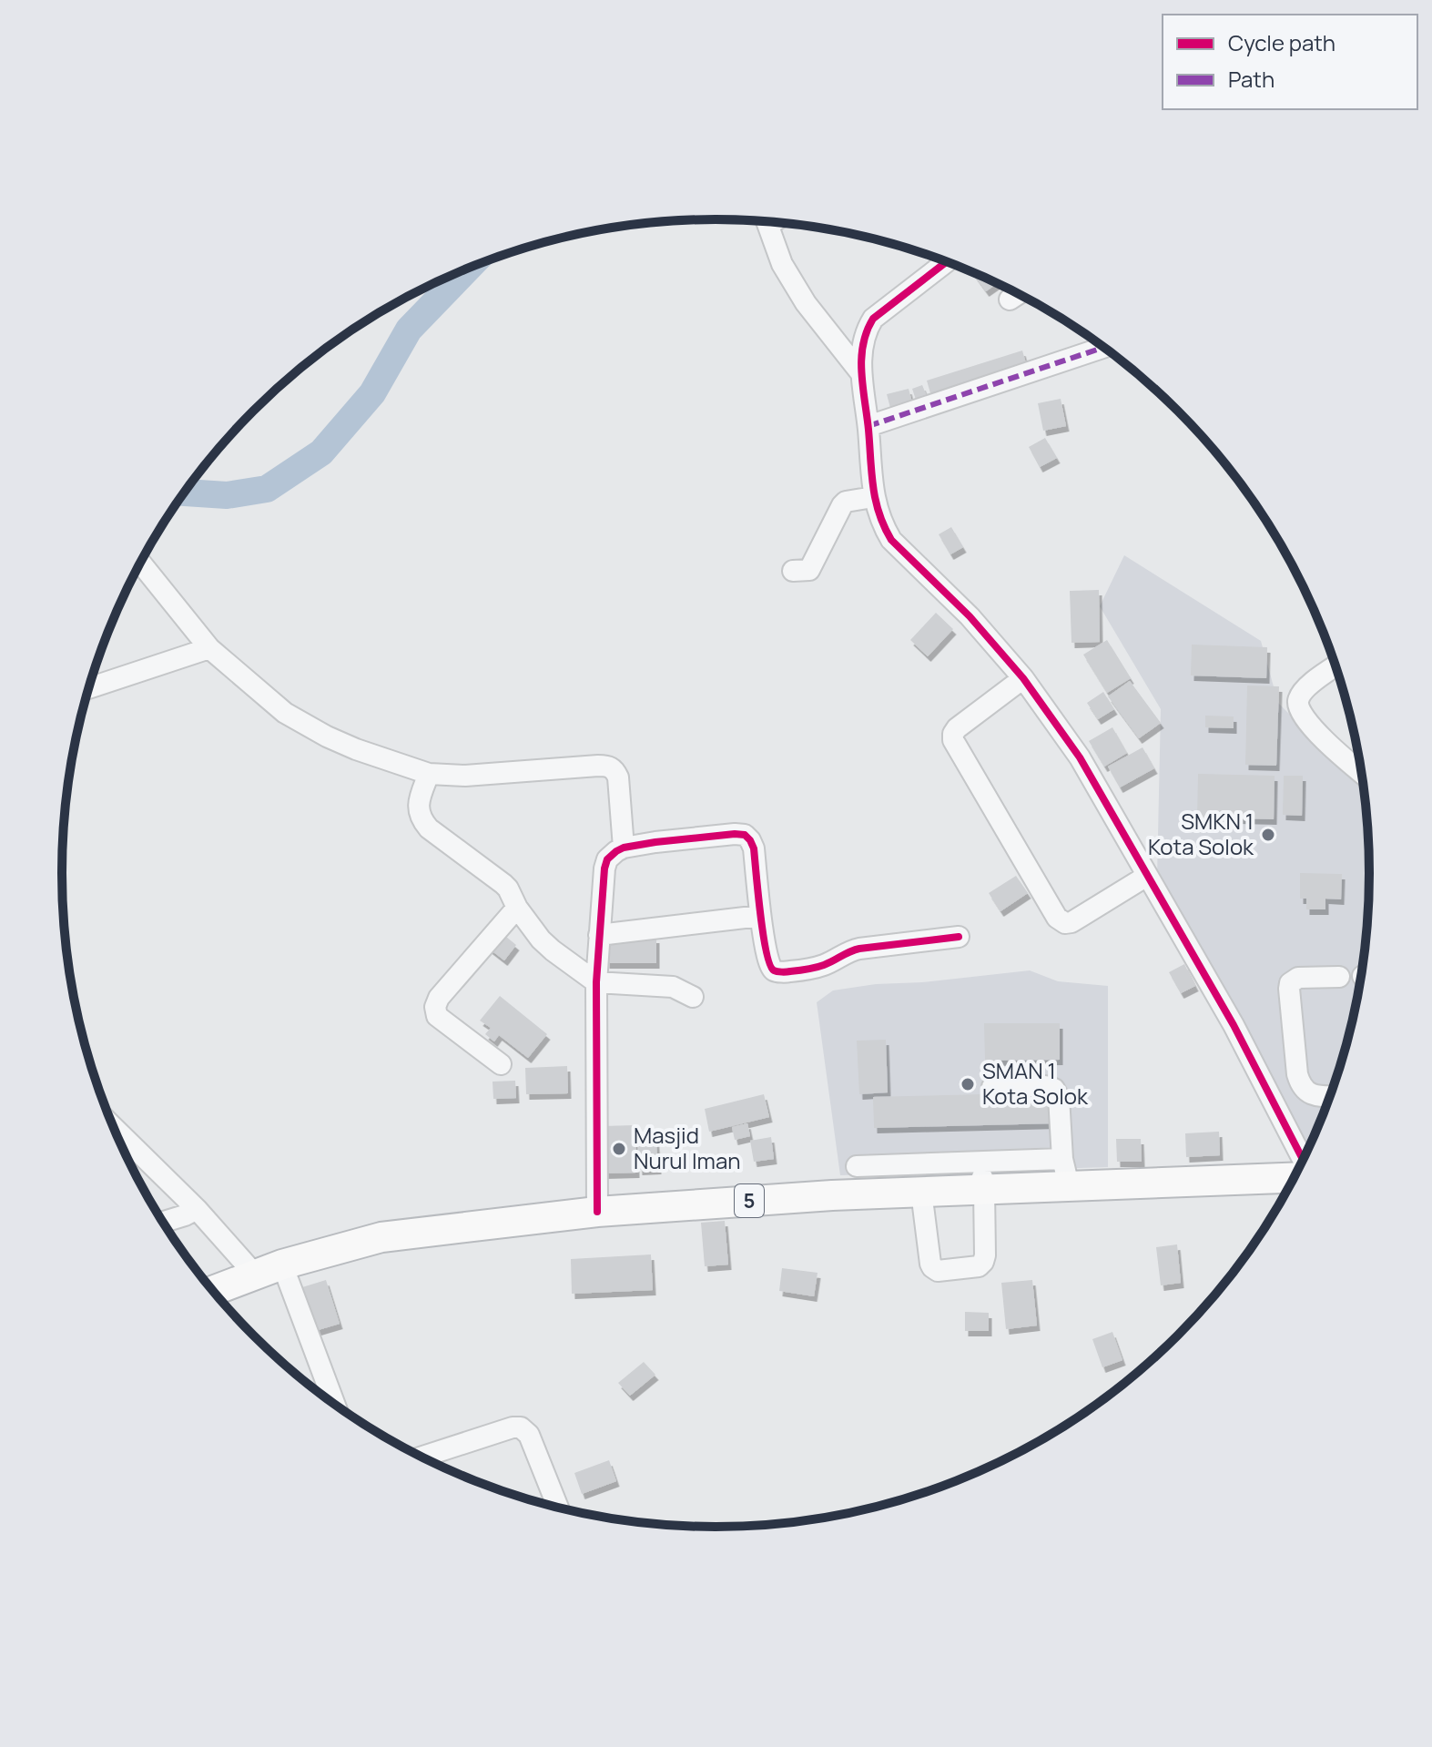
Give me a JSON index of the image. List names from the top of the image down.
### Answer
{
  "streets": {
    "highway": ["5"]
  },
  "places": ["SMKN 1 Kota Solok", "SMAN 1 Kota Solok", "Masjid Nurul Iman"],
  "legend": ["Cycle path", "Path"]
}
